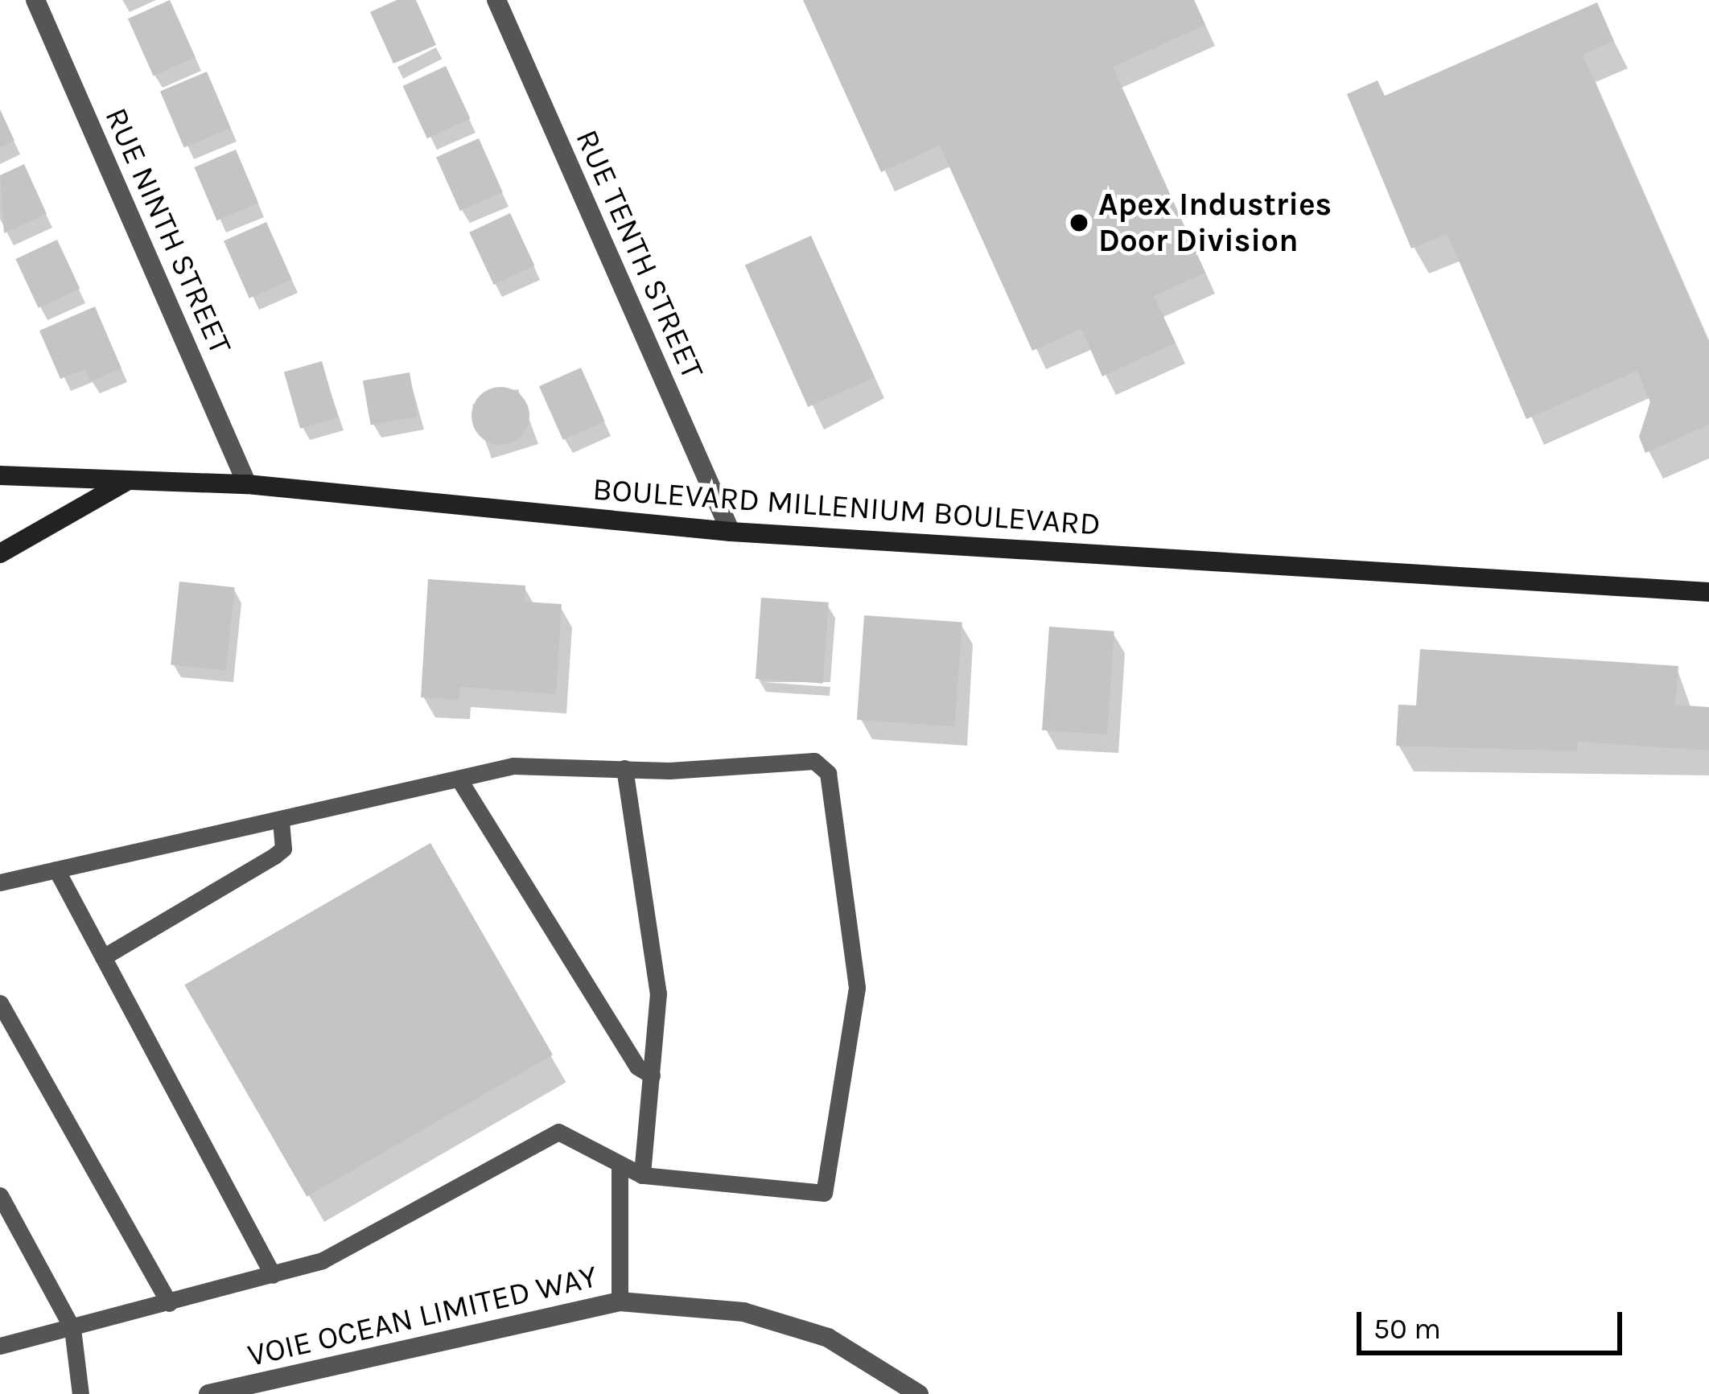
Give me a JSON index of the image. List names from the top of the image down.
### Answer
{
  "streets": {
    "main road": ["BOULEVARD MILLENIUM BOULEVARD"],
    "street": ["RUE NINTH STREET", "RUE TENTH STREET", "VOIE OCEAN LIMITED WAY"]
  },
  "crossings": [
    ["RUE NINTH STREET", "BOULEVARD MILLENIUM BOULEVARD"],
    ["RUE TENTH STREET", "BOULEVARD MILLENIUM BOULEVARD"]
  ],
  "places": ["Apex Industries Door Division"],
  "scale_bar": "50 m"
}
